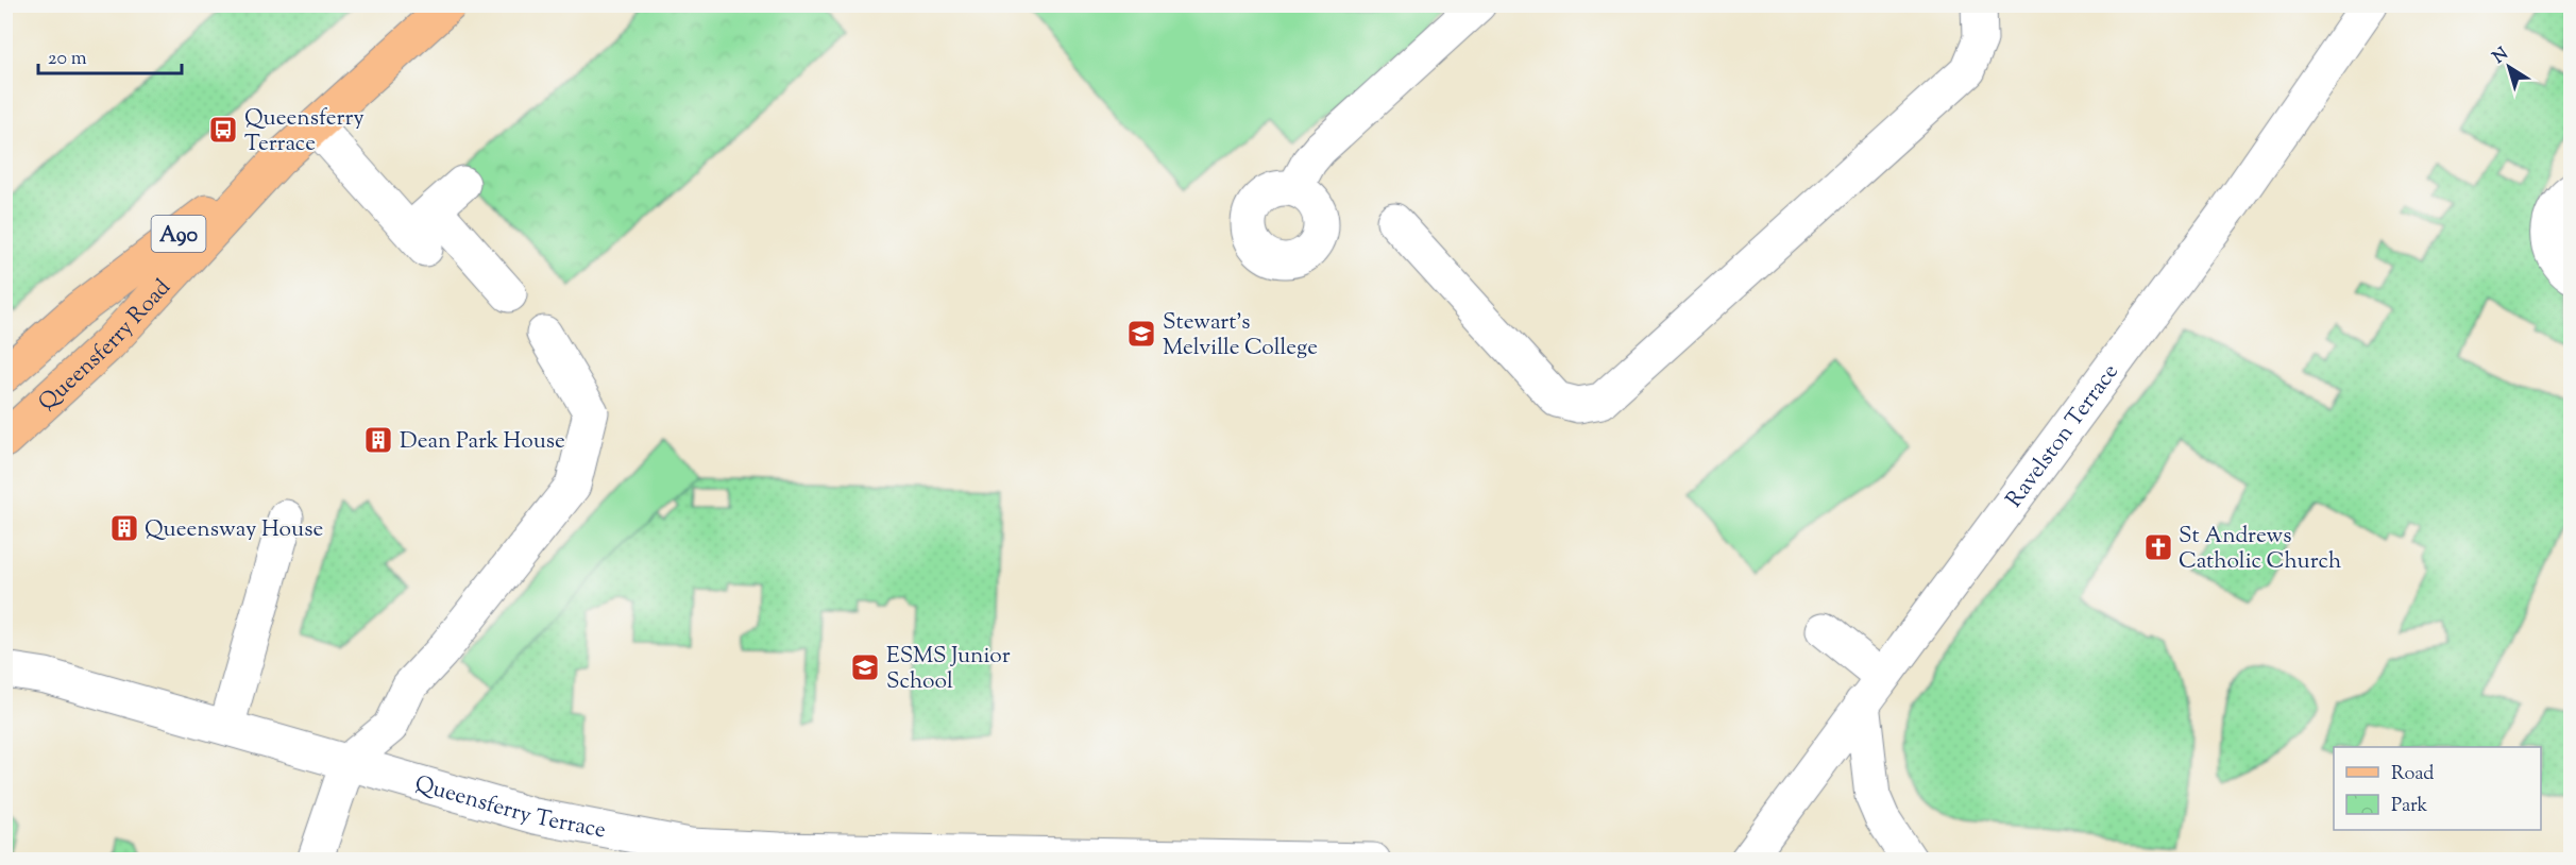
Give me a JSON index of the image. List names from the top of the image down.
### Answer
{
  "streets": {
    "main road": ["A90", "Queensferry Road"],
    "street": ["Ravelston Terrace", "Queensferry Terrace"]
  },
  "places": {
    "bus stop": ["Queensferry Terrace"],
    "school or university": ["Stewart's Melville College", "ESMS Junior School"],
    "building": ["Dean Park House", "Queensway House"],
    "church": ["St Andrews Catholic Church"]
  },
  "legend": ["Road", "Park"],
  "scale_bar": "20 m",
  "north": "top left"
}
